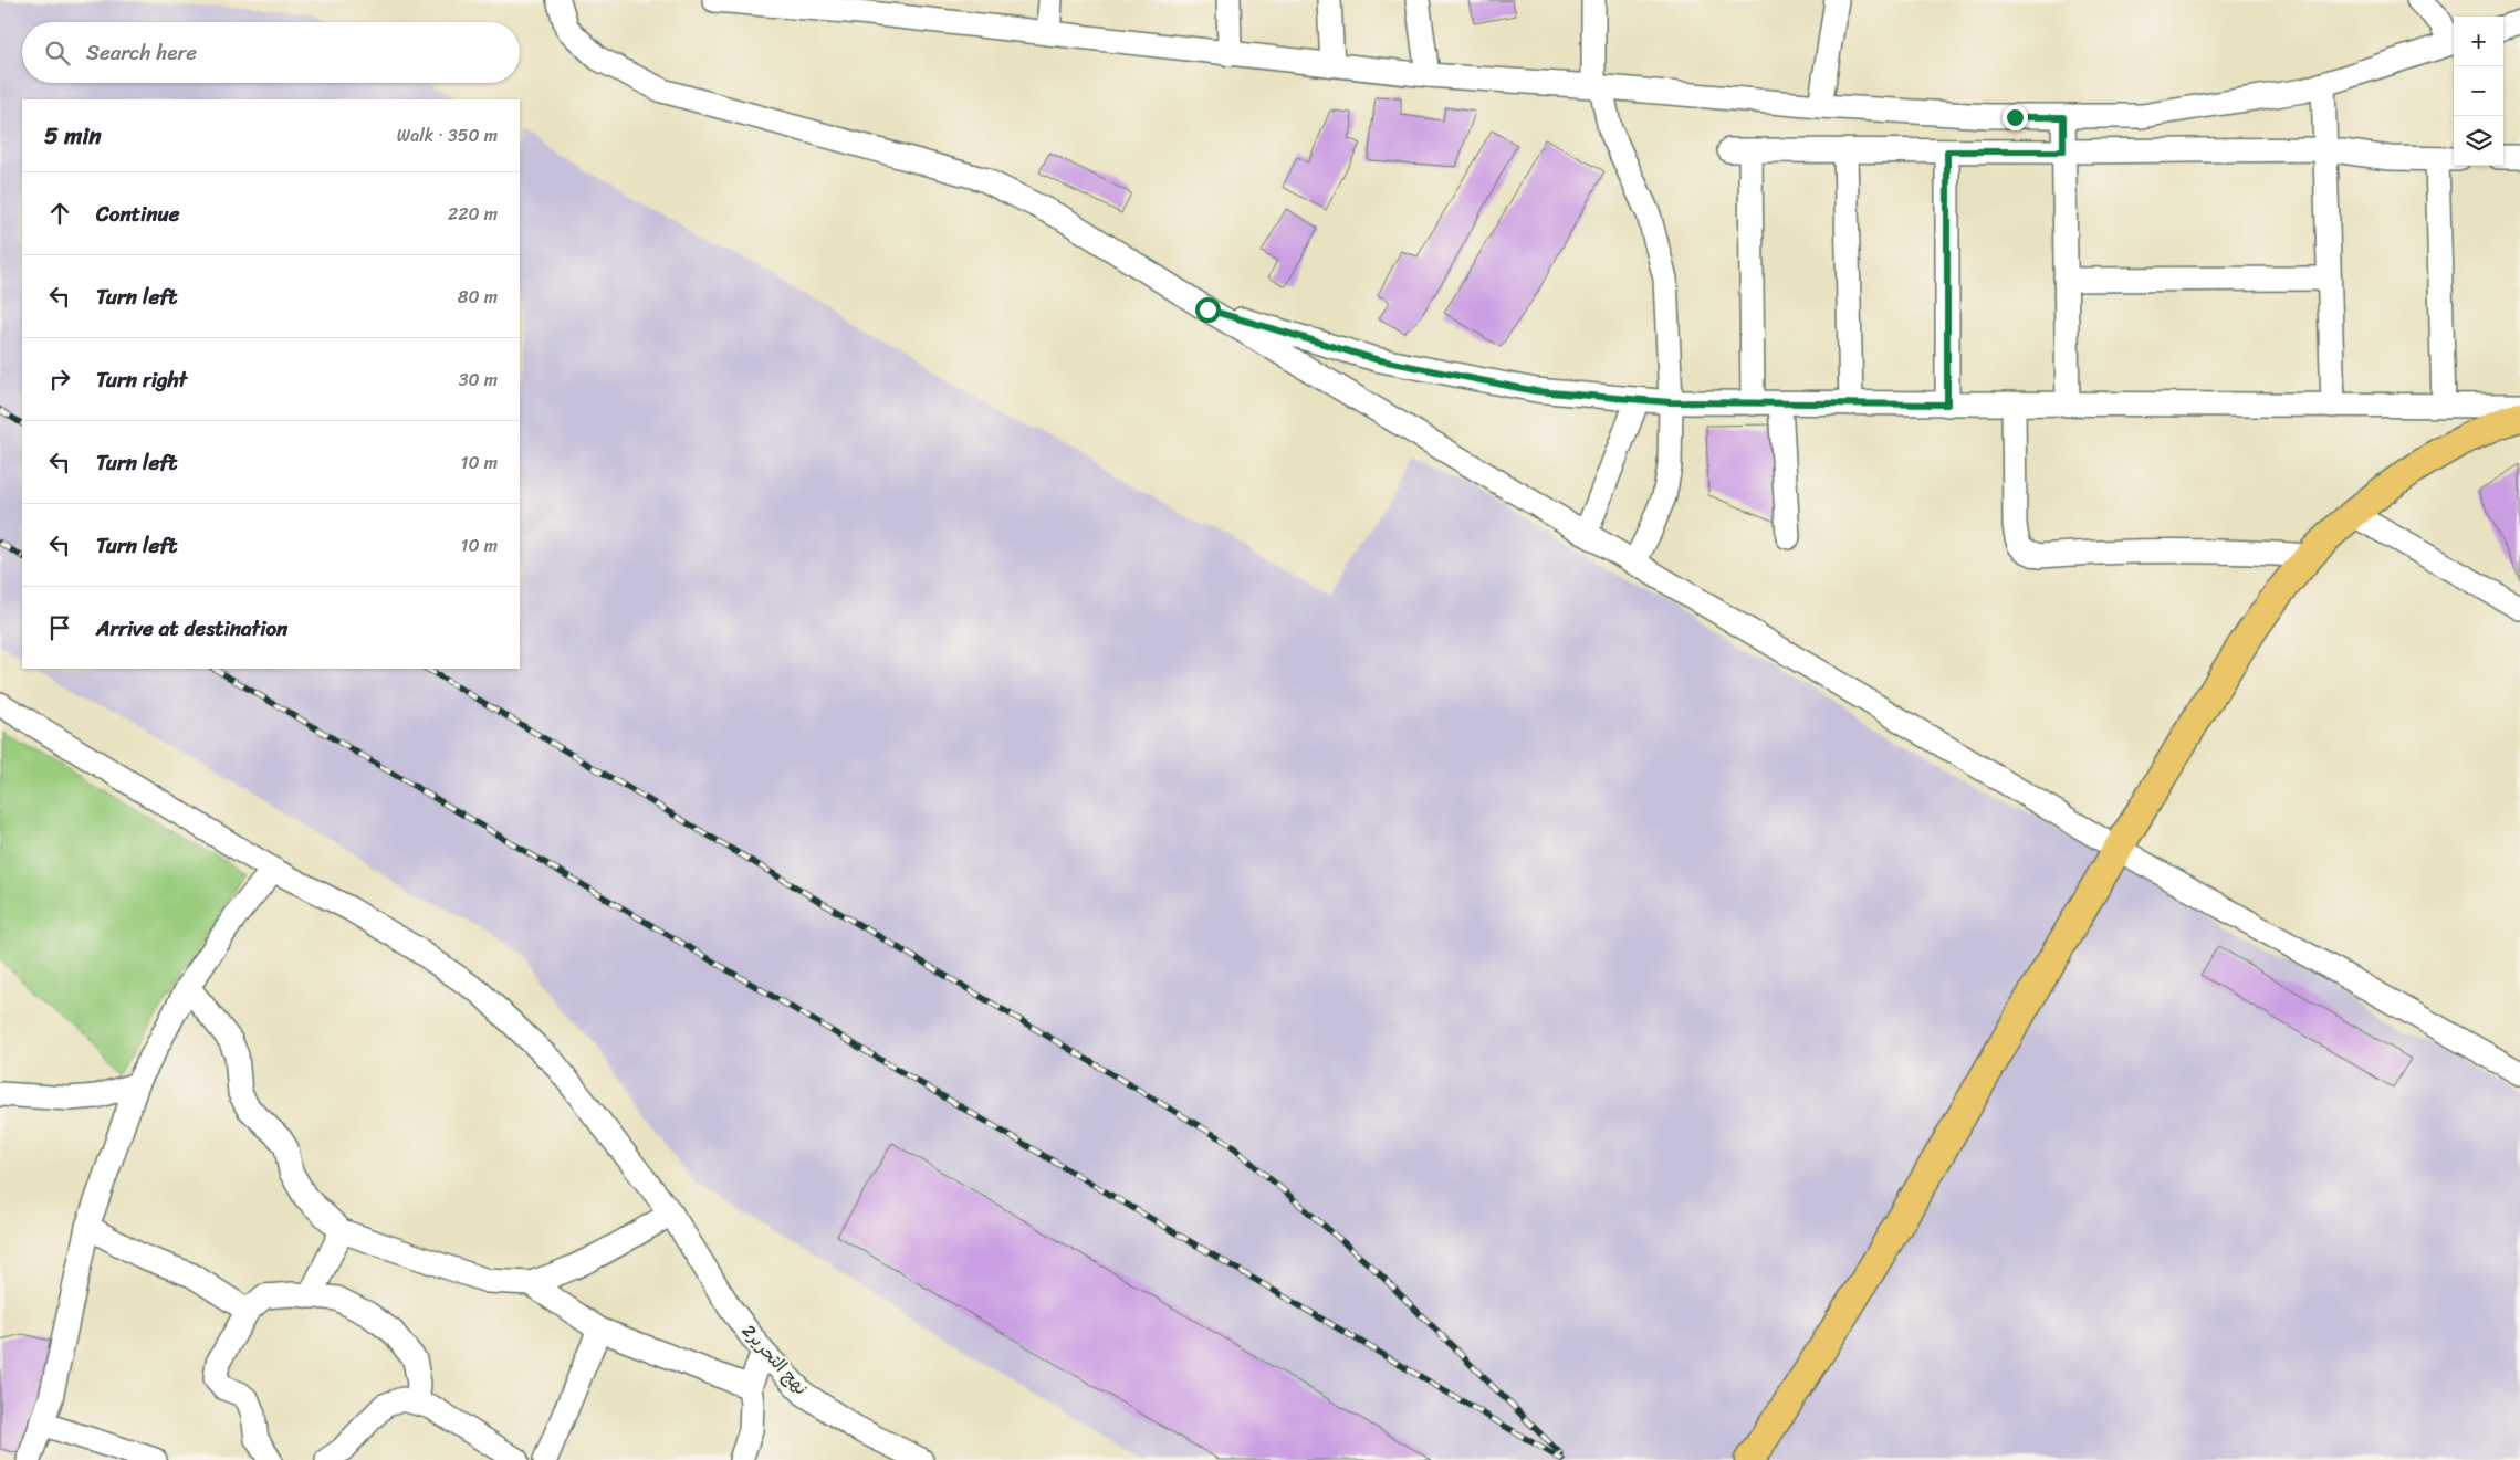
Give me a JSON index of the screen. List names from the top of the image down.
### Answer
{
  "streets": {
    "street": ["نهج التحرير2"]
  },
  "page": {
    "map_buttons": ["+", "−"],
    "search": "Search here",
    "heading": ["5 min", "Walk · 350 m"],
    "list": [
      ["Continue", "220 m"],
      ["Turn left", "80 m"],
      ["Turn right", "30 m"],
      ["Turn left", "10 m"],
      ["Turn left", "10 m"],
      "Arrive at destination"
    ]
  }
}
